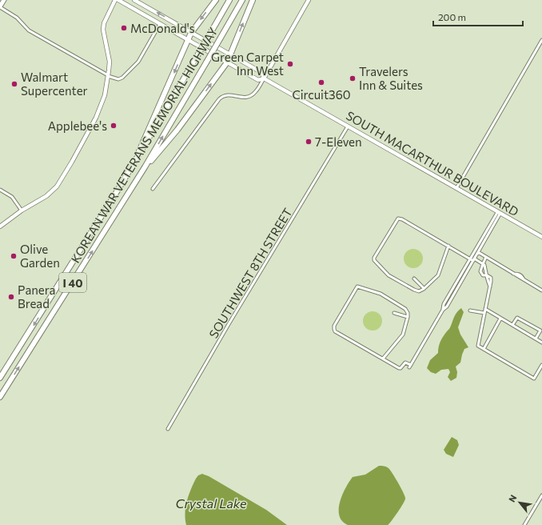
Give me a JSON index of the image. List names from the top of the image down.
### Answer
{
  "streets": {
    "highway": ["KOREAN WAR VETERANS MEMORIAL HIGHWAY", "I 40"],
    "main road": ["SOUTH MACARTHUR BOULEVARD"],
    "street": ["SOUTHWEST 8TH STREET"]
  },
  "crossings": [
    ["SOUTH MACARTHUR BOULEVARD", "SOUTHWEST 8TH STREET"]
  ],
  "water": ["Crystal Lake"],
  "places": [
    "McDonald's",
    "Green Carpet Inn West",
    "Travelers Inn & Suites",
    "Circuit360",
    "Walmart Supercenter",
    "Applebee's",
    "7-Eleven",
    "Olive Garden",
    "Panera Bread"
  ],
  "scale_bar": "200 m",
  "north": "top left"
}
